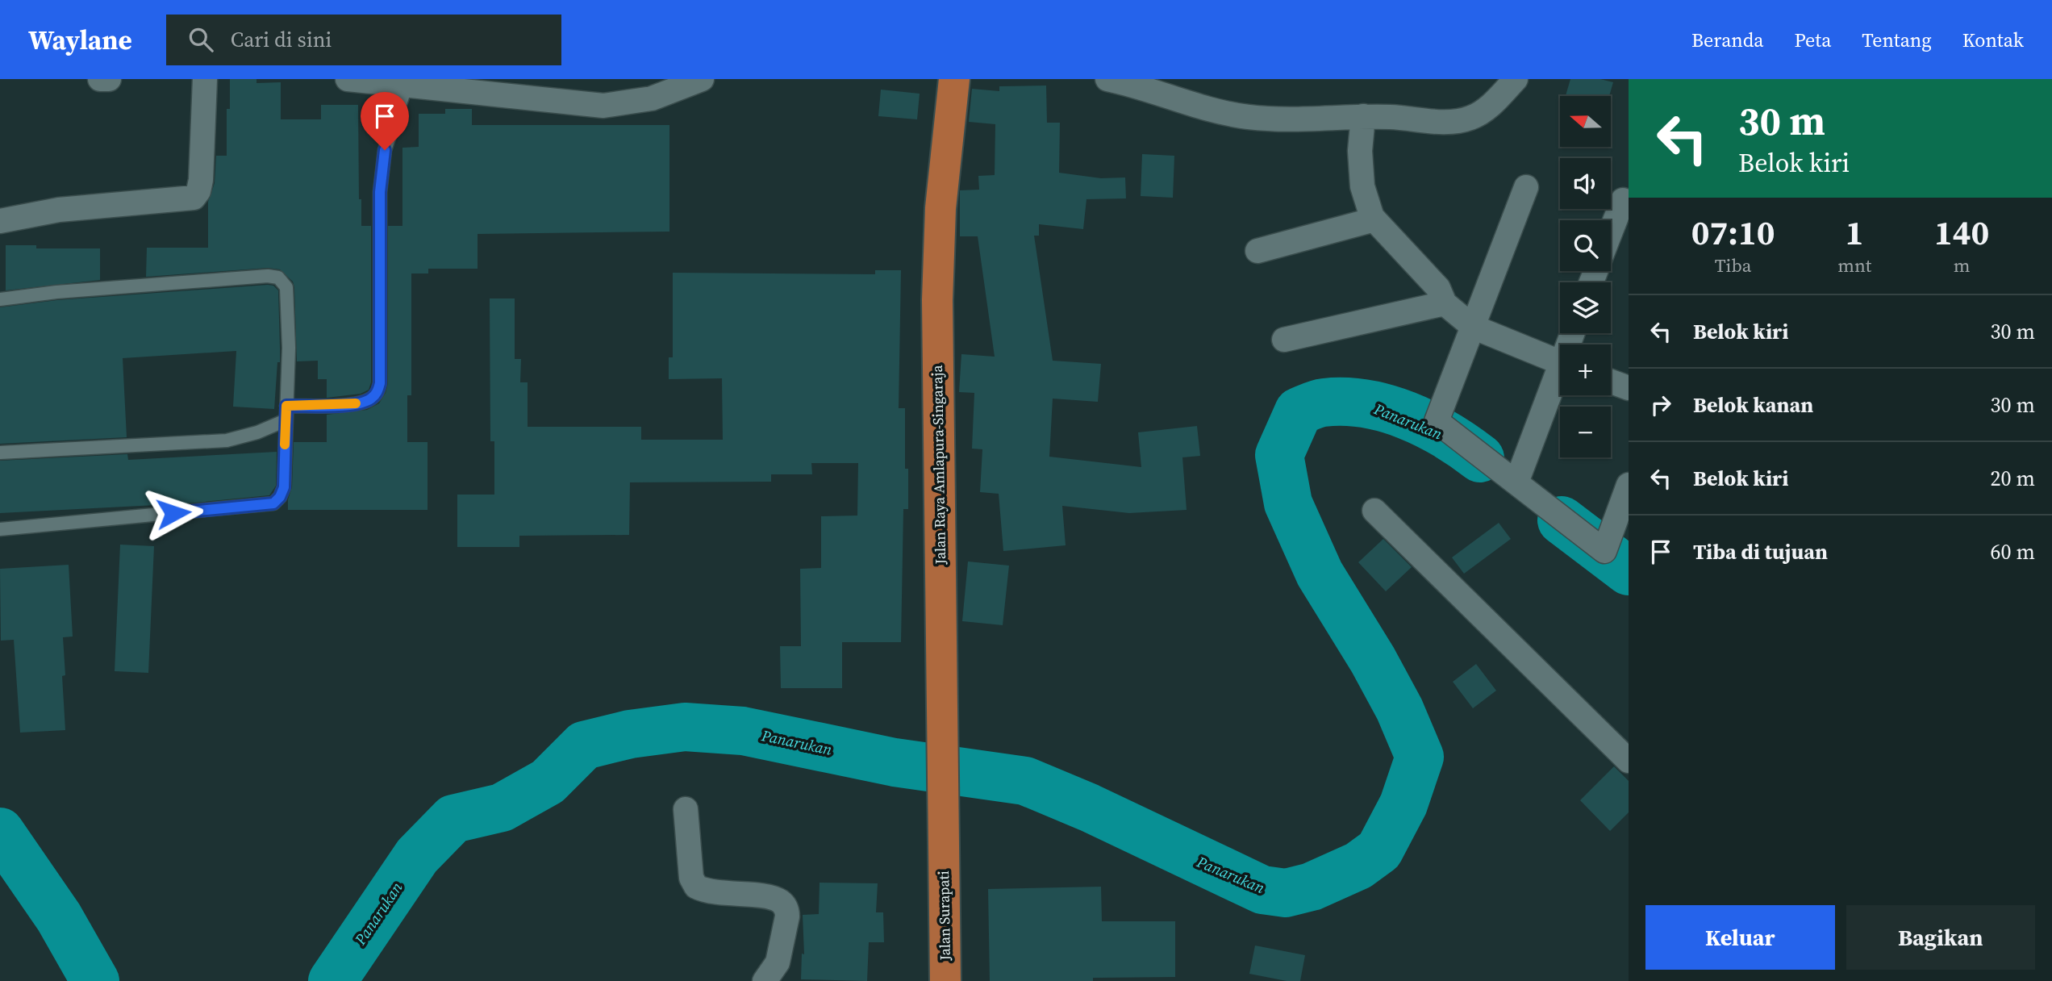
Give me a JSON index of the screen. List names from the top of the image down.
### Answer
{
  "streets": {
    "highway": ["Jalan Raya Amlapura-Singaraja", "Jalan Surapati"]
  },
  "crossings": [
    ["Jalan Raya Amlapura-Singaraja", "Jalan Surapati"]
  ],
  "water": ["Panarukan"],
  "north": "left",
  "page": {
    "header": "Waylane",
    "search": "Cari di sini",
    "nav": [
      "Beranda",
      "Peta",
      "Tentang",
      "Kontak"
    ],
    "turn": ["30 m", "Belok kiri"],
    "map_buttons": ["+", "−"],
    "eta": [
      "07:10",
      "Tiba",
      "1",
      "mnt",
      "140",
      "m"
    ],
    "list": [
      {
        "name": "Belok kiri",
        "value": "30 m"
      },
      {
        "name": "Belok kanan",
        "value": "30 m"
      },
      {
        "name": "Belok kiri",
        "value": "20 m"
      },
      {
        "name": "Tiba di tujuan",
        "value": "60 m"
      }
    ],
    "buttons": ["Keluar", "Bagikan"]
  }
}
